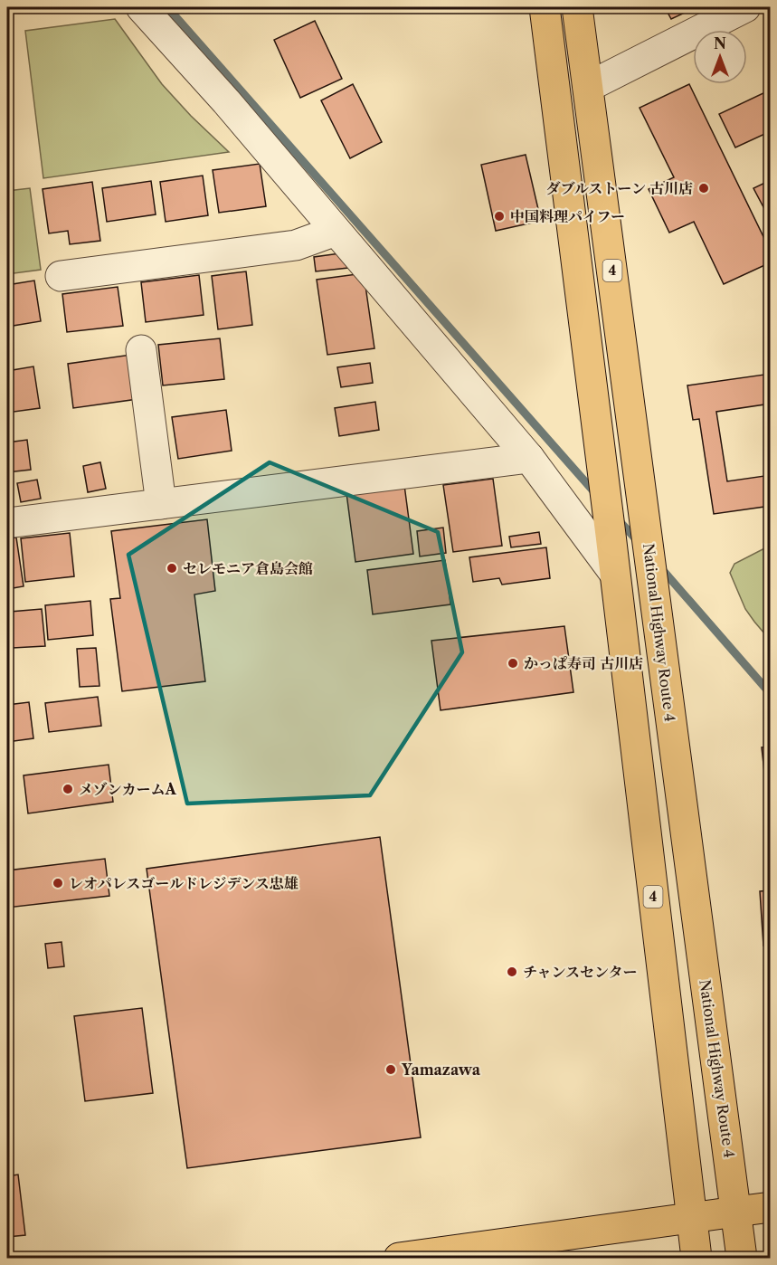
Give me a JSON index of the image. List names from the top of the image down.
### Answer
{
  "streets": {
    "main road": ["4", "National Highway Route 4"]
  },
  "places": [
    "ダブルストーン 古川店",
    "中国料理パイフー",
    "セレモニア倉島会館",
    "かっぱ寿司 古川店",
    "メゾンカームA",
    "レオパレスゴールドレジデンス忠雄",
    "チャンスセンター",
    "Yamazawa"
  ],
  "north": "top"
}
